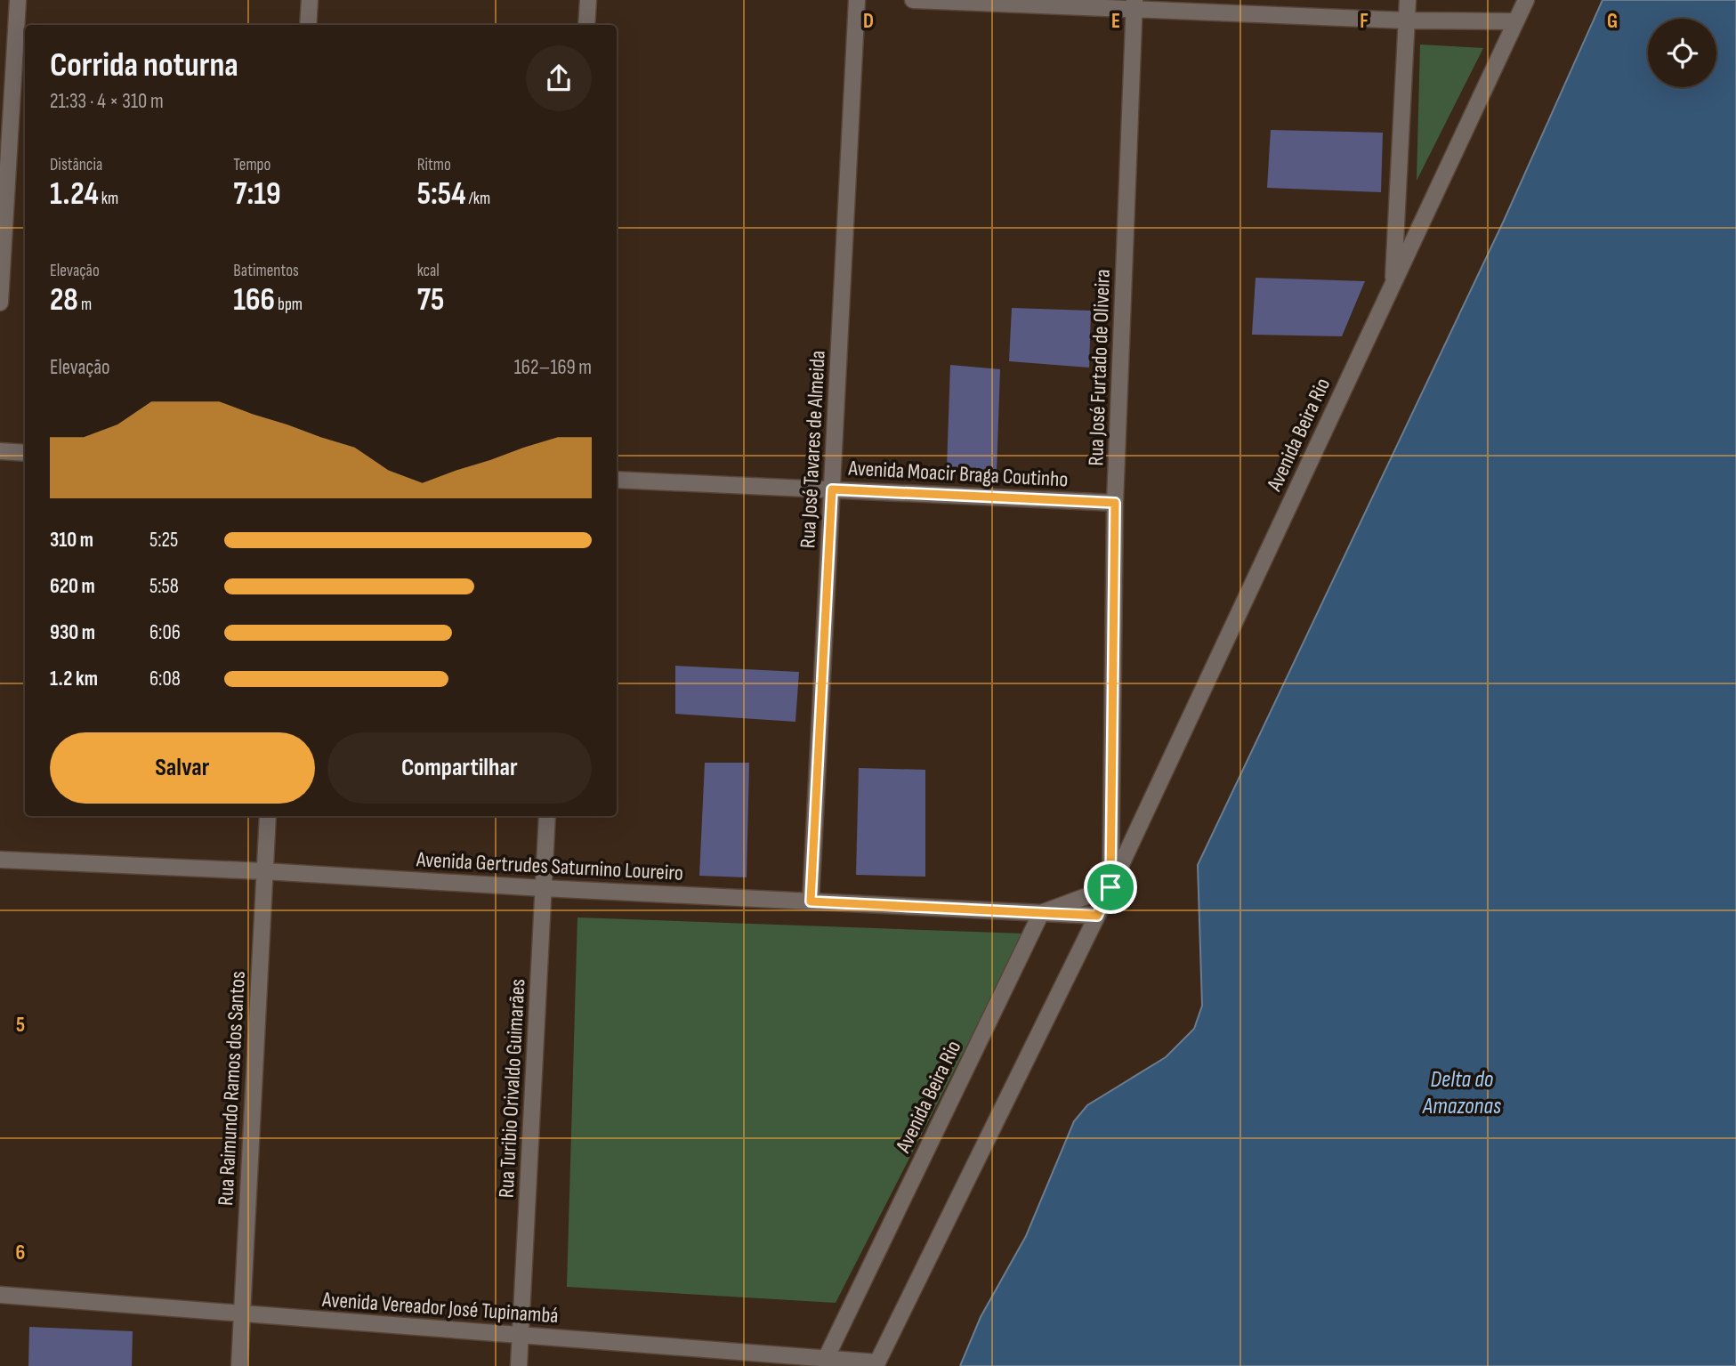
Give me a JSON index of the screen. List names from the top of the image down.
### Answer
{
  "streets": {
    "street": [
      "Rua José Furtado de Oliveira",
      "Avenida Beira Rio",
      "Rua José Tavares de Almeida",
      "Avenida Moacir Braga Coutinho",
      "Avenida Gertrudes Saturnino Loureiro",
      "Rua Raimundo Ramos dos Santos",
      "Rua Turibio Orivaldo Guimarães",
      "Avenida Vereador José Tupinambá"
    ]
  },
  "crossings": [
    ["Rua José Furtado de Oliveira", "Avenida Beira Rio"],
    ["Rua José Furtado de Oliveira", "Avenida Moacir Braga Coutinho"],
    ["Avenida Beira Rio", "Avenida Gertrudes Saturnino Loureiro"],
    ["Avenida Beira Rio", "Avenida Vereador José Tupinambá"],
    ["Rua José Tavares de Almeida", "Avenida Moacir Braga Coutinho"],
    ["Rua José Tavares de Almeida", "Avenida Gertrudes Saturnino Loureiro"],
    ["Avenida Gertrudes Saturnino Loureiro", "Rua Raimundo Ramos dos Santos"],
    ["Avenida Gertrudes Saturnino Loureiro", "Rua Turibio Orivaldo Guimarães"],
    ["Rua Raimundo Ramos dos Santos", "Avenida Vereador José Tupinambá"],
    ["Rua Turibio Orivaldo Guimarães", "Avenida Vereador José Tupinambá"]
  ],
  "water": ["Delta do Amazonas"],
  "page": {
    "heading": ["Corrida noturna", "21:33 · 4 × 310 m"],
    "stats": [
      ["Distância", "1.24 km"],
      ["Tempo", "7:19"],
      ["Ritmo", "5:54 /km"],
      ["Elevação", "28 m"],
      ["Batimentos", "166 bpm"],
      ["kcal", "75"]
    ],
    "chart": ["Elevação", "162–169 m"],
    "list": [
      {
        "name": "310 m",
        "note": "5:25"
      },
      {
        "name": "620 m",
        "note": "5:58"
      },
      {
        "name": "930 m",
        "note": "6:06"
      },
      {
        "name": "1.2 km",
        "note": "6:08"
      }
    ],
    "buttons": ["Salvar", "Compartilhar"]
  },
  "grid": {
    "columns": [
      "D",
      "E",
      "F",
      "G"
    ],
    "rows": ["5", "6"]
  }
}
